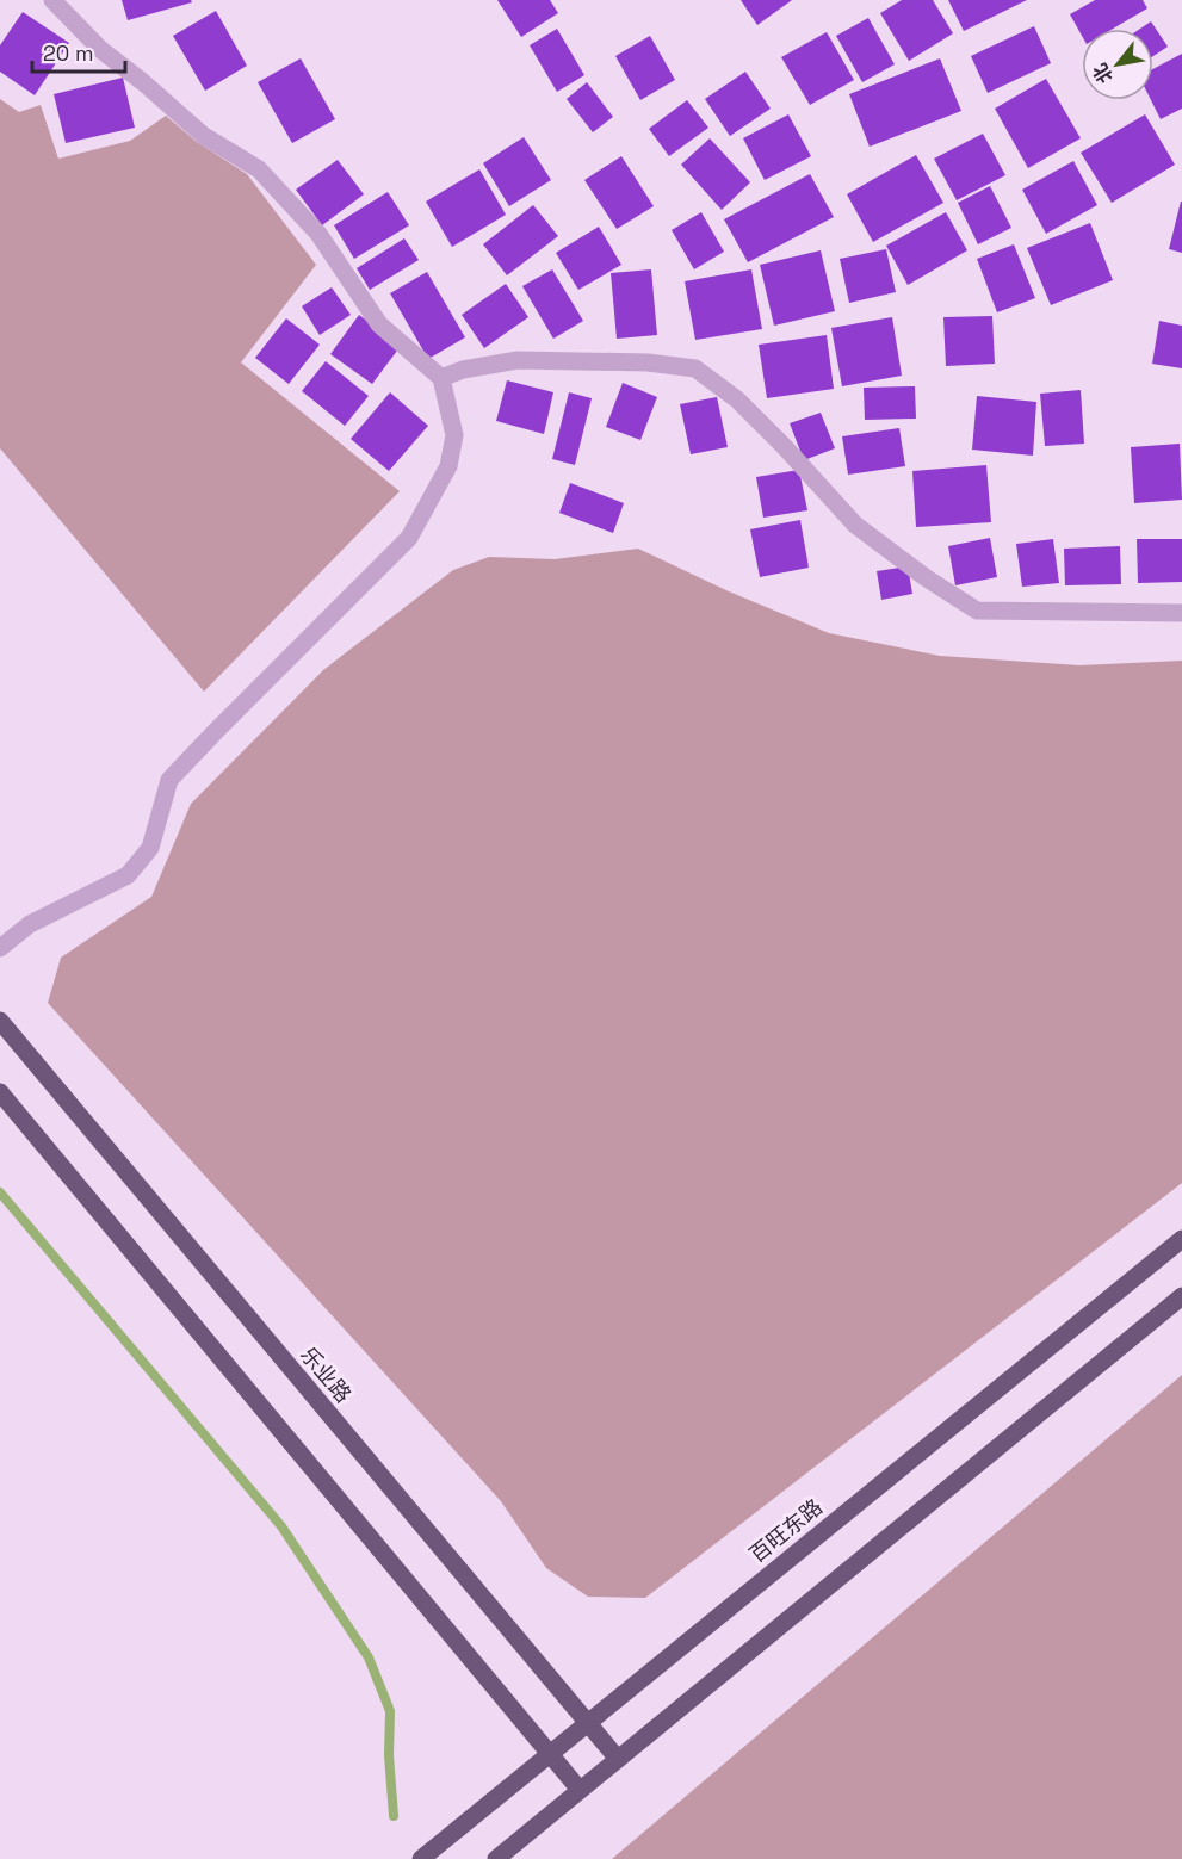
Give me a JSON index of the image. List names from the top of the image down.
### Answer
{
  "streets": {
    "main road": ["乐业路", "百旺东路"]
  },
  "crossings": [
    ["乐业路", "百旺东路"]
  ],
  "scale_bar": "20 m",
  "north": "bottom left"
}
